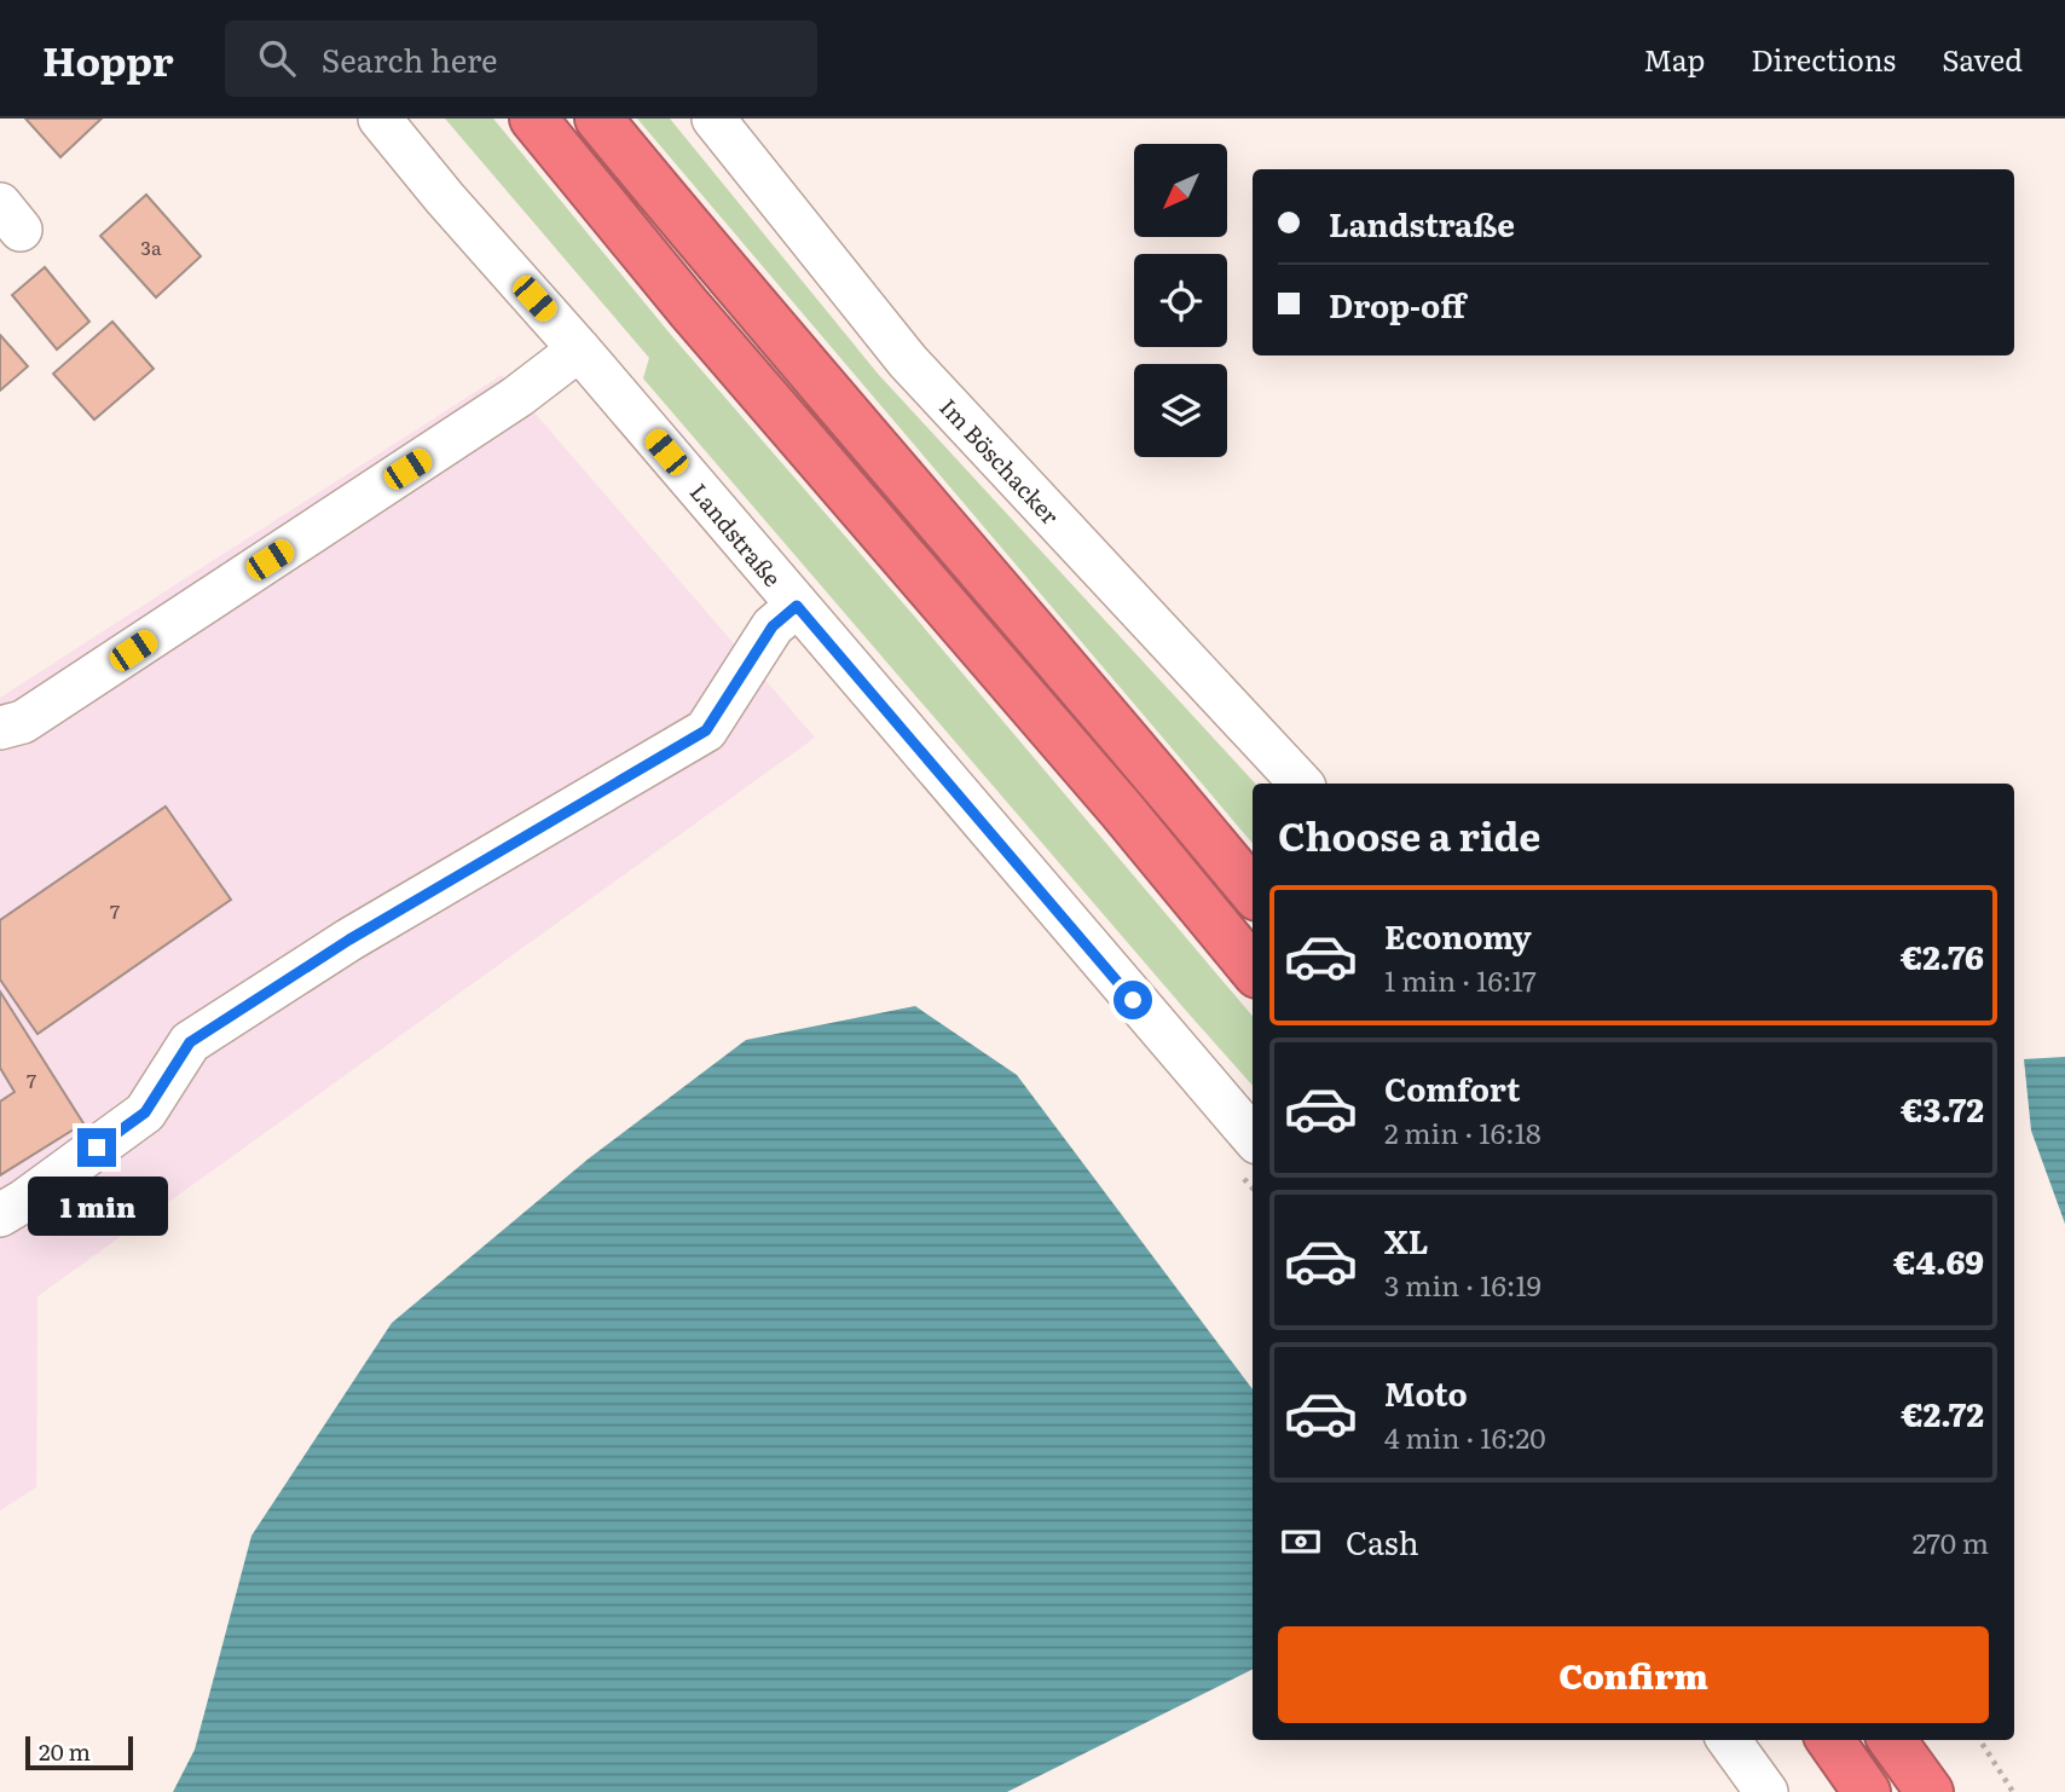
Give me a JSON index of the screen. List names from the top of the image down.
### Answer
{
  "streets": {
    "street": ["Im Böschacker", "Landstraße"]
  },
  "house_numbers": ["3a", "7", "7"],
  "scale_bar": "20 m",
  "north": "bottom left",
  "page": {
    "header": "Hoppr",
    "search": "Search here",
    "nav": ["Map", "Directions", "Saved"],
    "banner": ["Landstraße", "Drop-off"],
    "heading": "Choose a ride",
    "list": [
      {
        "name": "Economy",
        "note": "1 min · 16:17",
        "value": "€2.76"
      },
      {
        "name": "Comfort",
        "note": "2 min · 16:18",
        "value": "€3.72"
      },
      {
        "name": "XL",
        "note": "3 min · 16:19",
        "value": "€4.69"
      },
      {
        "name": "Moto",
        "note": "4 min · 16:20",
        "value": "€2.72"
      }
    ],
    "bubble": "1 min",
    "pay": ["Cash", "270 m"],
    "buttons": "Confirm",
    "scale": "20 m"
  }
}
